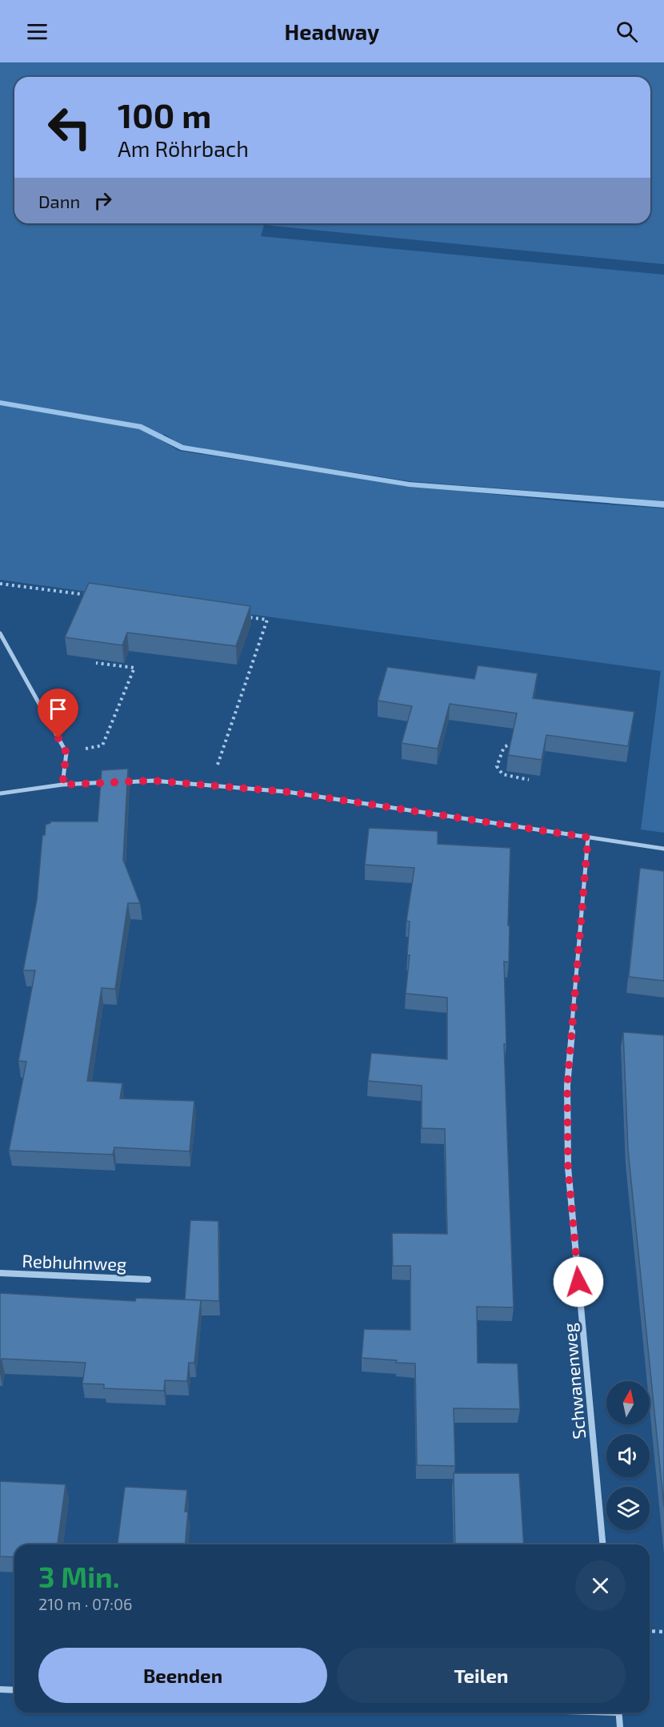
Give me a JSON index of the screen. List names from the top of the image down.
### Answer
{
  "streets": {
    "street": ["Rebhuhnweg", "Schwanenweg"]
  },
  "north": "top",
  "page": {
    "header": "Headway",
    "turn": ["100 m", "Am Röhrbach"],
    "then": "Dann",
    "heading": ["3 Min.", "210 m · 07:06"],
    "buttons": ["Beenden", "Teilen"]
  }
}
